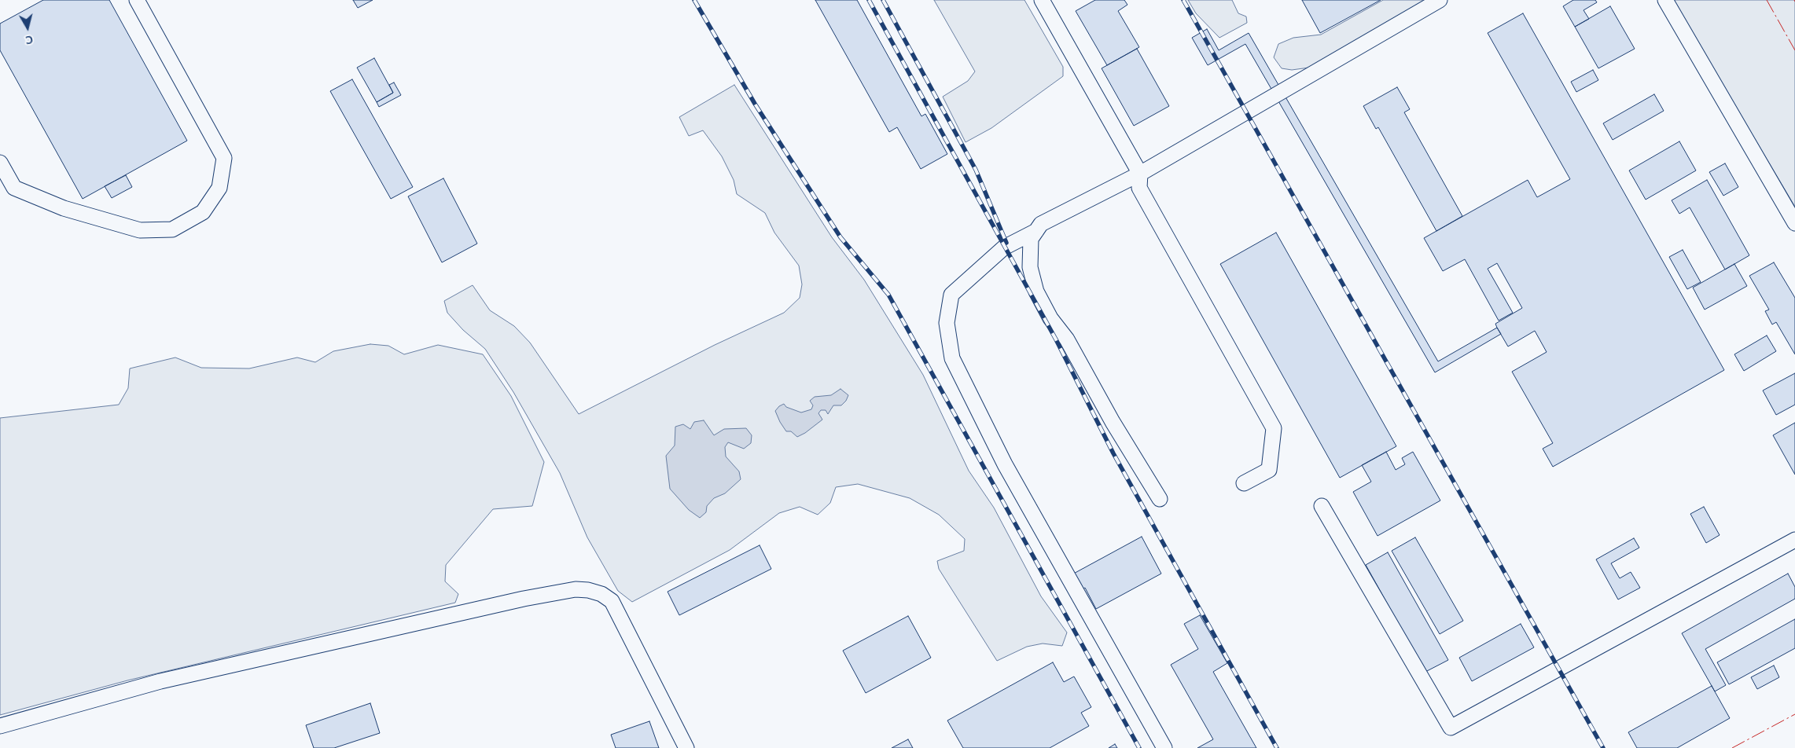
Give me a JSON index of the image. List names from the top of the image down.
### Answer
{
  "north": "bottom"
}
